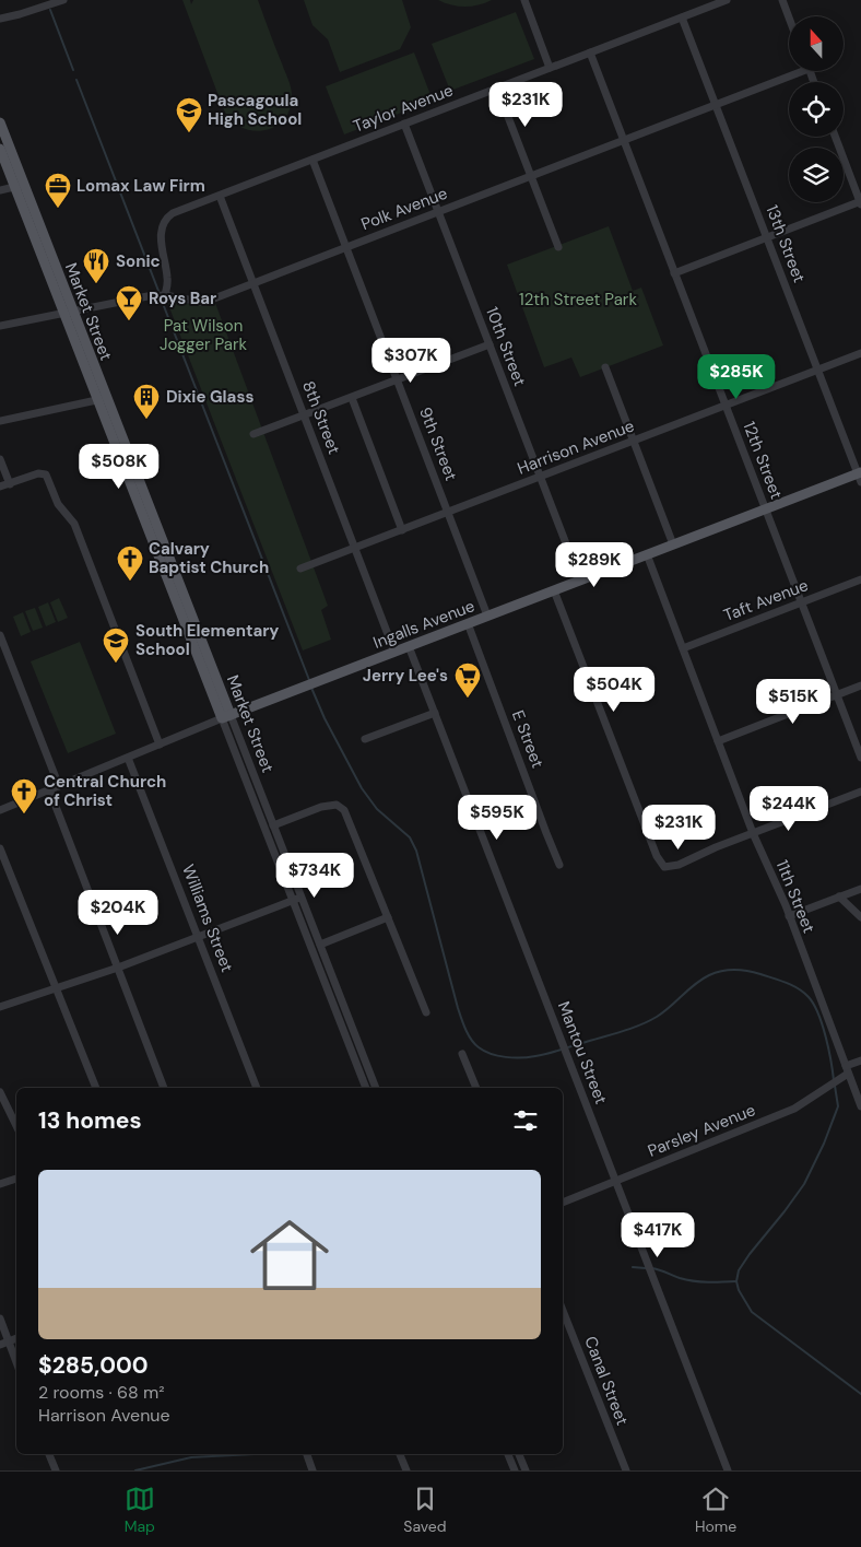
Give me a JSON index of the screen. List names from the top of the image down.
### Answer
{
  "streets": {
    "main road": ["Market Street", "Ingalls Avenue"],
    "street": [
      "Taylor Avenue",
      "Polk Avenue",
      "13th Street",
      "10th Street",
      "8th Street",
      "9th Street",
      "Harrison Avenue",
      "12th Street",
      "Taft Avenue",
      "E Street",
      "11th Street",
      "Williams Street",
      "Mantou Street",
      "Parsley Avenue",
      "Canal Street"
    ]
  },
  "crossings": [
    ["Taylor Avenue", "Polk Avenue"],
    ["Taylor Avenue", "13th Street"],
    ["Taylor Avenue", "10th Street"],
    ["Taylor Avenue", "8th Street"],
    ["Taylor Avenue", "9th Street"],
    ["Taylor Avenue", "12th Street"],
    ["Polk Avenue", "13th Street"],
    ["Polk Avenue", "Market Street"],
    ["Polk Avenue", "10th Street"],
    ["Polk Avenue", "8th Street"],
    ["Polk Avenue", "9th Street"],
    ["Polk Avenue", "12th Street"],
    ["13th Street", "Harrison Avenue"],
    ["13th Street", "Ingalls Avenue"],
    ["Market Street", "Ingalls Avenue"],
    ["10th Street", "Harrison Avenue"],
    ["10th Street", "Ingalls Avenue"],
    ["8th Street", "Harrison Avenue"],
    ["8th Street", "Ingalls Avenue"],
    ["9th Street", "Harrison Avenue"],
    ["9th Street", "Ingalls Avenue"],
    ["Harrison Avenue", "12th Street"],
    ["12th Street", "Taft Avenue"],
    ["12th Street", "Ingalls Avenue"],
    ["Taft Avenue", "11th Street"],
    ["Ingalls Avenue", "E Street"],
    ["Ingalls Avenue", "11th Street"],
    ["Ingalls Avenue", "Williams Street"],
    ["Ingalls Avenue", "Mantou Street"],
    ["11th Street", "Parsley Avenue"],
    ["Mantou Street", "Parsley Avenue"]
  ],
  "parks": ["12th Street Park", "Pat Wilson Jogger Park"],
  "places": {
    "school or university": ["Pascagoula High School", "South Elementary School"],
    "office": ["Lomax Law Firm"],
    "restaurant": ["Sonic"],
    "bar": ["Roys Bar"],
    "building": ["Dixie Glass"],
    "church": ["Calvary Baptist Church", "Central Church of Christ"],
    "supermarket": ["Jerry Lee's"]
  },
  "north": "top",
  "page": {
    "price": [
      "$231K",
      "$307K",
      "$285K",
      "$508K",
      "$289K",
      "$504K",
      "$515K",
      "$244K",
      "$595K",
      "$231K",
      "$734K",
      "$204K",
      "$417K"
    ],
    "heading": "13 homes",
    "list": [
      {
        "name": "$285,000",
        "note": "2 rooms · 68 m² · Harrison Avenue"
      }
    ],
    "tabs": ["Map", "Saved", "Home"]
  }
}
